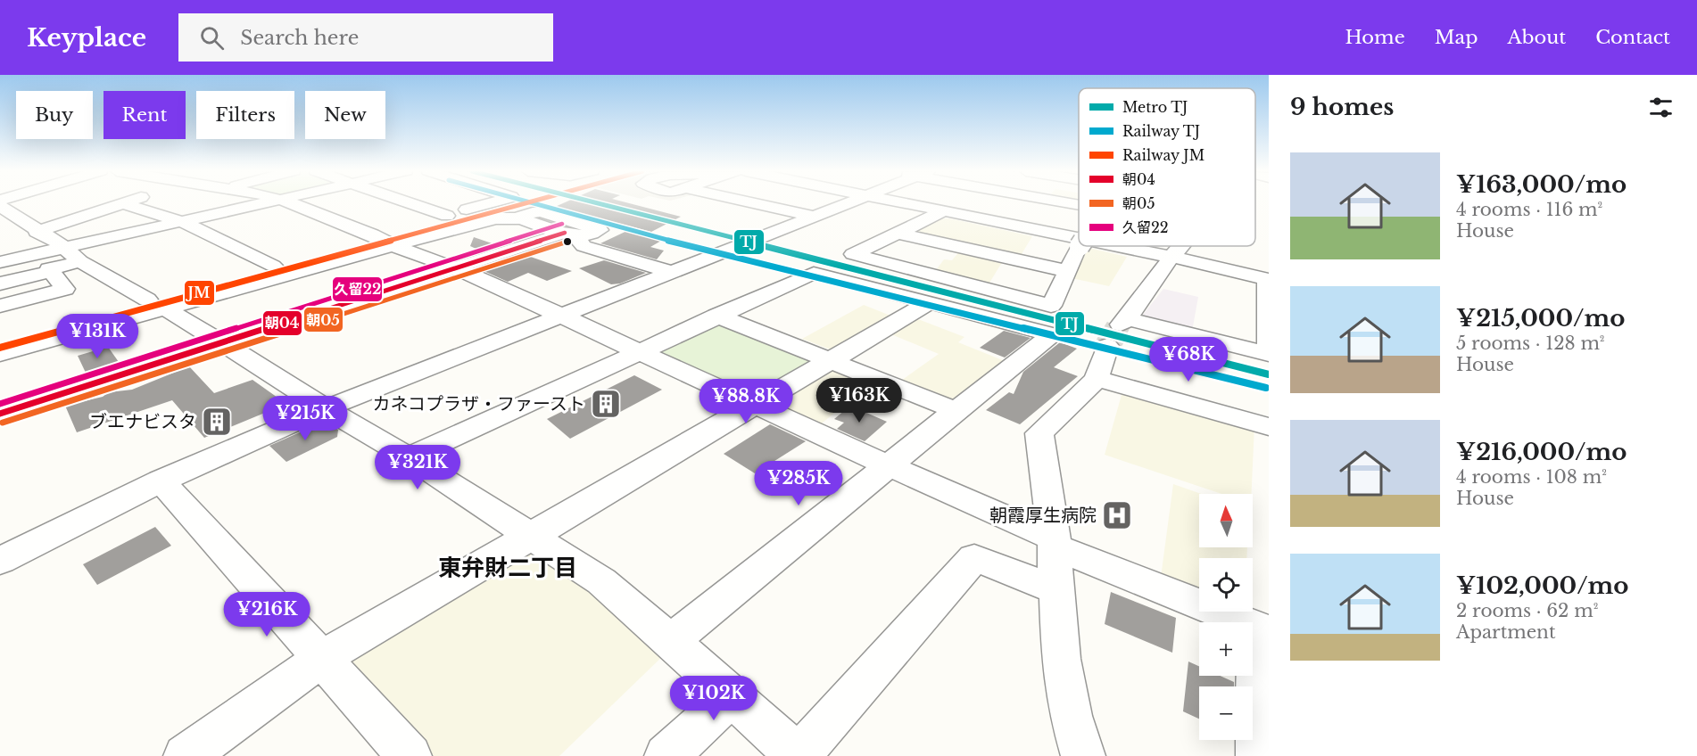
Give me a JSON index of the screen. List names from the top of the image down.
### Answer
{
  "districts": ["東弁財二丁目"],
  "places": {
    "building": ["カネコプラザ・ファースト", "ブエナビスタ"],
    "hospital": ["朝霞厚生病院"]
  },
  "lines": [
    "metro line TJ",
    "rail line TJ",
    "rail line JM",
    "transit line 久留22",
    "transit line 朝04",
    "transit line 朝05"
  ],
  "legend": [
    "Metro TJ",
    "Railway TJ",
    "Railway JM",
    "朝04",
    "朝05",
    "久留22"
  ],
  "north": "top",
  "page": {
    "header": "Keyplace",
    "search": "Search here",
    "nav": [
      "Home",
      "Map",
      "About",
      "Contact"
    ],
    "heading": "9 homes",
    "chip": [
      "Buy",
      "Rent",
      "Filters",
      "New"
    ],
    "list": [
      {
        "name": "¥163,000/mo",
        "note": "4 rooms · 116 m² · House"
      },
      {
        "name": "¥215,000/mo",
        "note": "5 rooms · 128 m² · House"
      },
      {
        "name": "¥216,000/mo",
        "note": "4 rooms · 108 m² · House"
      },
      {
        "name": "¥102,000/mo",
        "note": "2 rooms · 62 m² · Apartment"
      }
    ],
    "price": [
      "¥131K",
      "¥68K",
      "¥163K",
      "¥88.8K",
      "¥215K",
      "¥321K",
      "¥285K",
      "¥216K",
      "¥102K"
    ],
    "map_buttons": ["+", "−"]
  }
}
